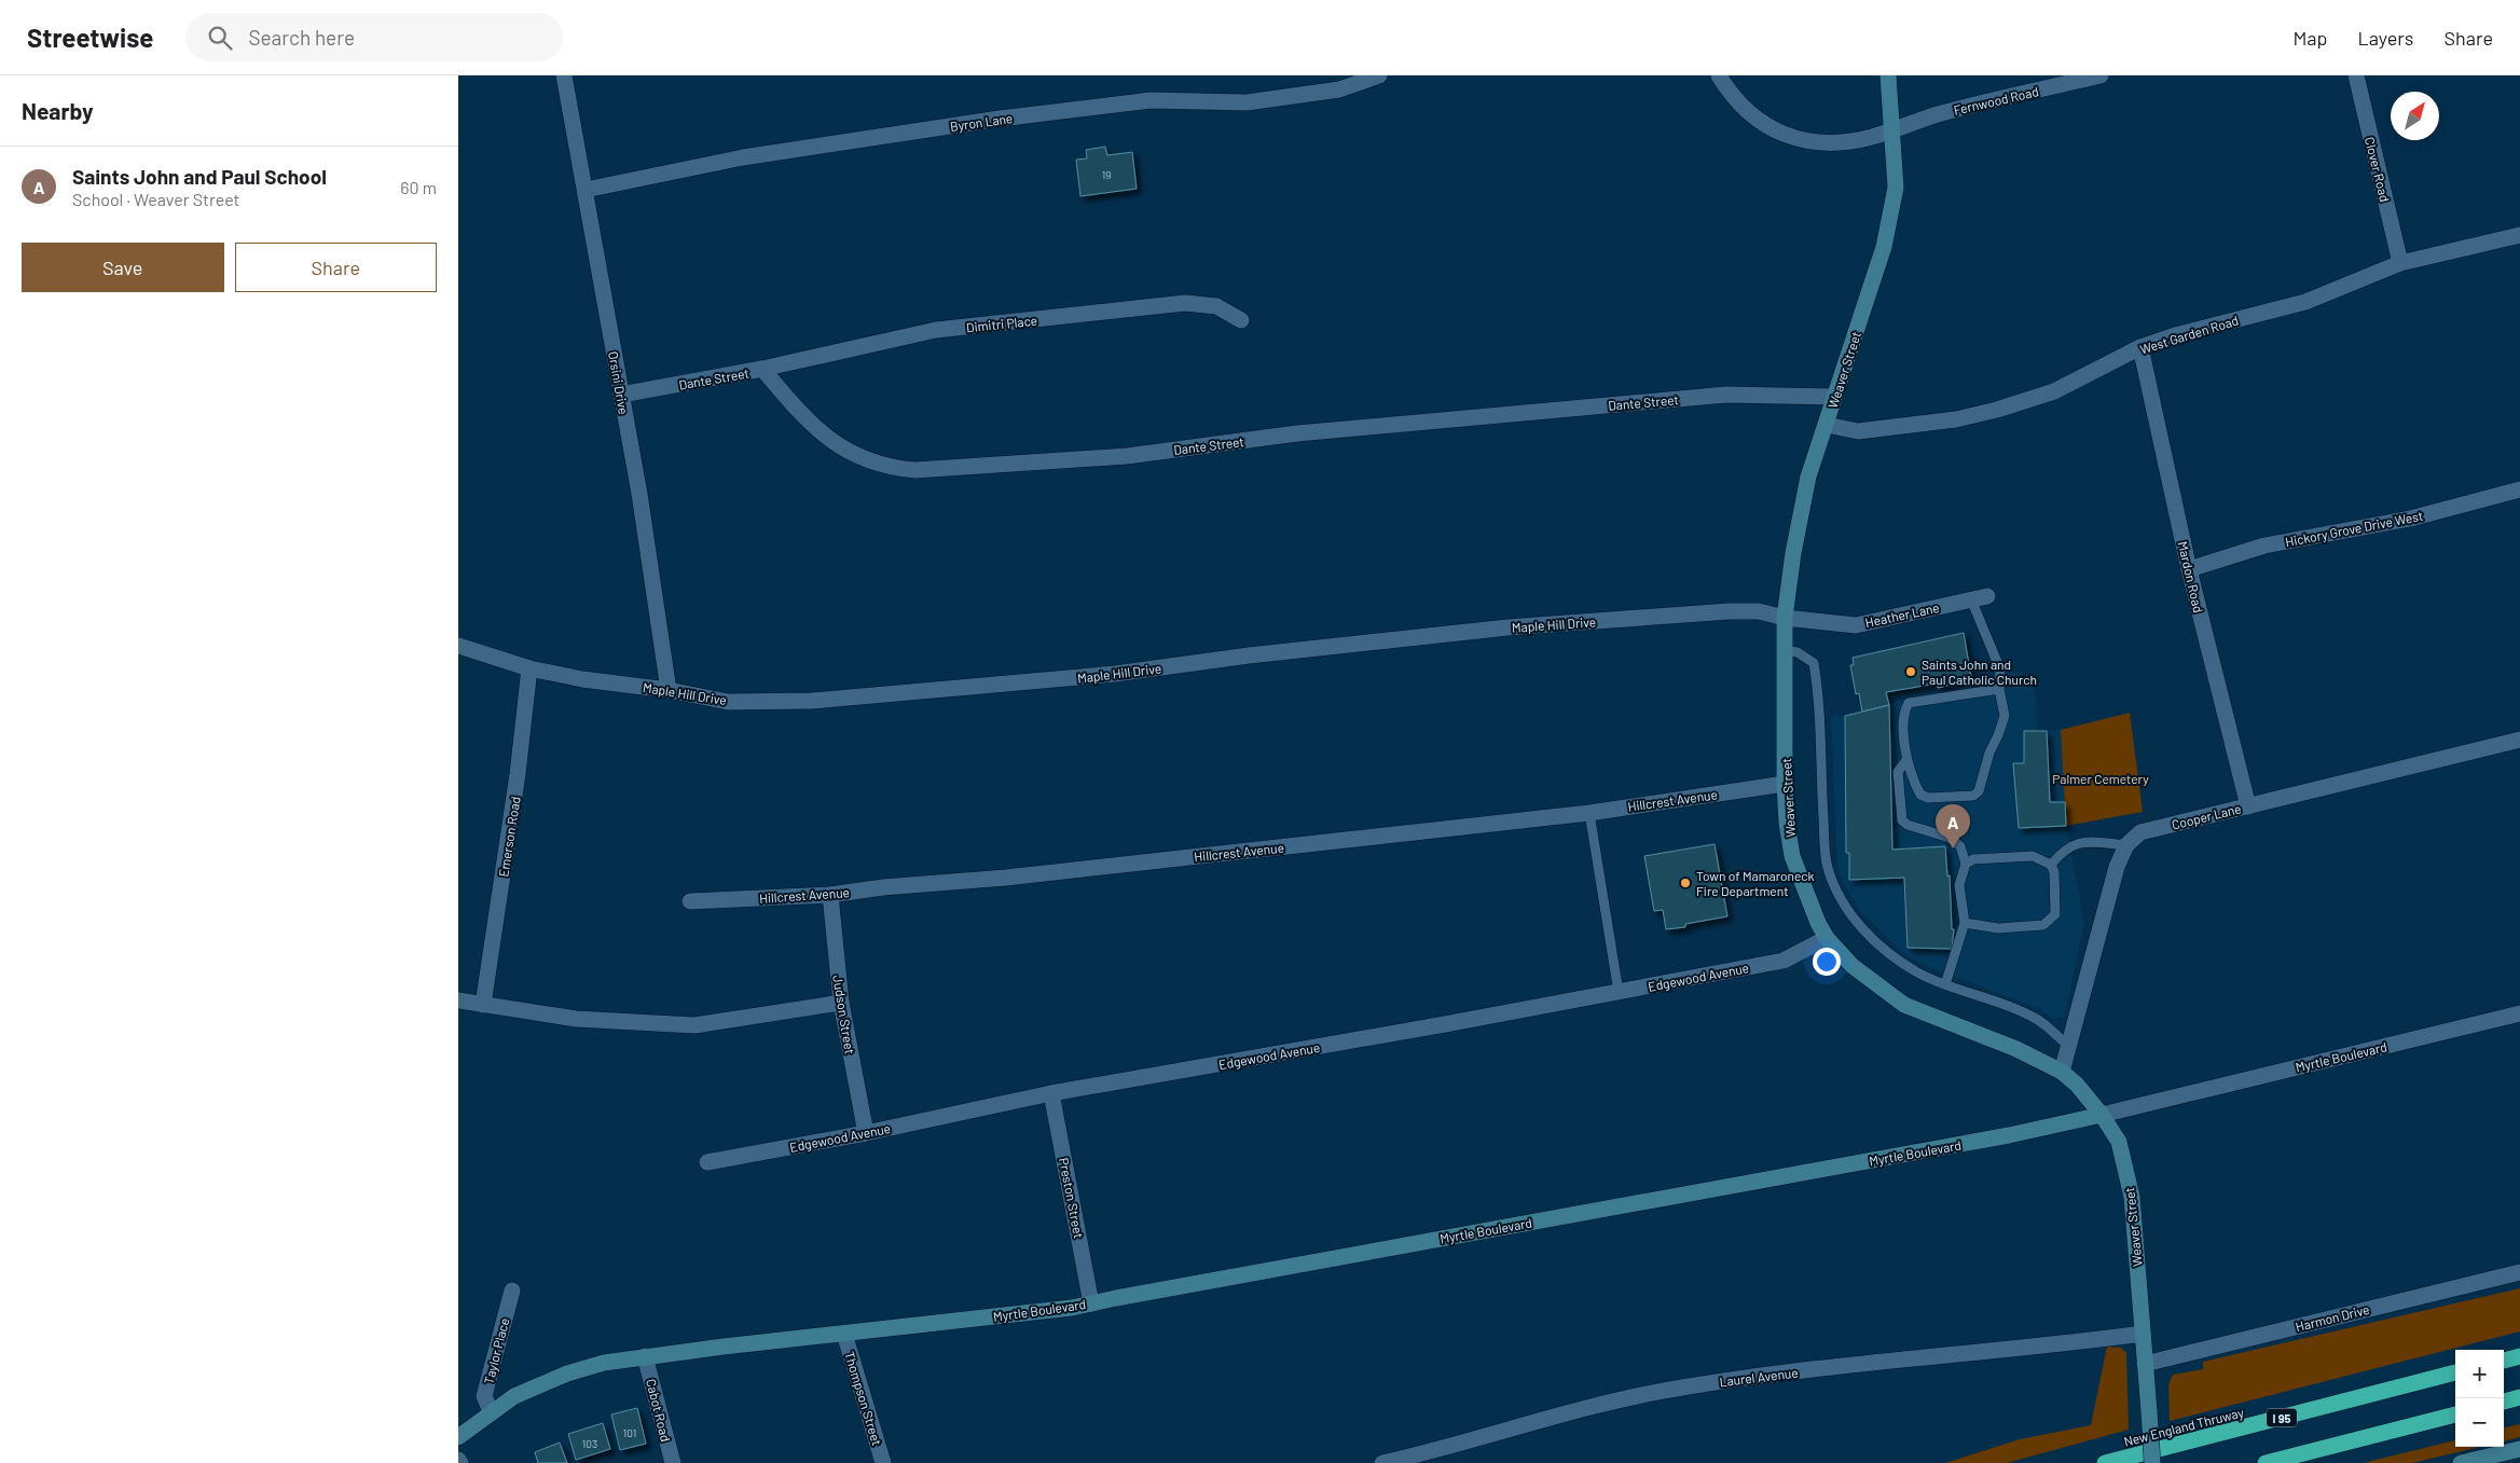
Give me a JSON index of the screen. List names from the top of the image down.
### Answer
{
  "streets": {
    "highway": ["I 95", "New England Thruway"],
    "street": [
      "Fernwood Road",
      "Byron Lane",
      "Clover Road",
      "Dimitri Place",
      "West Garden Road",
      "Weaver Street",
      "Dante Street",
      "Orsini Drive",
      "Hickory Grove Drive West",
      "Mardon Road",
      "Heather Lane",
      "Maple Hill Drive",
      "Hillcrest Avenue",
      "Cooper Lane",
      "Emerson Road",
      "Edgewood Avenue",
      "Judson Street",
      "Myrtle Boulevard",
      "Preston Street",
      "Harmon Drive",
      "Taylor Place",
      "Laurel Avenue",
      "Thompson Street",
      "Cabot Road"
    ]
  },
  "crossings": [
    ["Fernwood Road", "Weaver Street"],
    ["Byron Lane", "Orsini Drive"],
    ["Clover Road", "West Garden Road"],
    ["Dimitri Place", "Dante Street"],
    ["West Garden Road", "Weaver Street"],
    ["West Garden Road", "Mardon Road"],
    ["Weaver Street", "Dante Street"],
    ["Weaver Street", "Heather Lane"],
    ["Weaver Street", "Maple Hill Drive"],
    ["Weaver Street", "Hillcrest Avenue"],
    ["Weaver Street", "Edgewood Avenue"],
    ["Weaver Street", "Myrtle Boulevard"],
    ["Weaver Street", "Harmon Drive"],
    ["Weaver Street", "Laurel Avenue"],
    ["Dante Street", "Orsini Drive"],
    ["Orsini Drive", "Maple Hill Drive"],
    ["Hickory Grove Drive West", "Mardon Road"],
    ["Mardon Road", "Cooper Lane"],
    ["Heather Lane", "Maple Hill Drive"],
    ["Maple Hill Drive", "Emerson Road"],
    ["Hillcrest Avenue", "Judson Street"],
    ["Edgewood Avenue", "Judson Street"],
    ["Edgewood Avenue", "Preston Street"],
    ["Myrtle Boulevard", "Preston Street"],
    ["Myrtle Boulevard", "Taylor Place"],
    ["Myrtle Boulevard", "Thompson Street"],
    ["Myrtle Boulevard", "Cabot Road"]
  ],
  "parks": ["Palmer Cemetery"],
  "places": ["Saints John and Paul Catholic Church", "Town of Mamaroneck Fire Department"],
  "house_numbers": ["19", "101", "103"],
  "north": "top right",
  "page": {
    "header": "Streetwise",
    "search": "Search here",
    "nav": ["Map", "Layers", "Share"],
    "heading": "Nearby",
    "list": [
      {
        "mark": "A",
        "name": "Saints John and Paul School",
        "note": "School · Weaver Street",
        "value": "60 m"
      }
    ],
    "buttons": ["Save", "Share"],
    "pins": "A",
    "map_buttons": ["+", "−"]
  }
}
